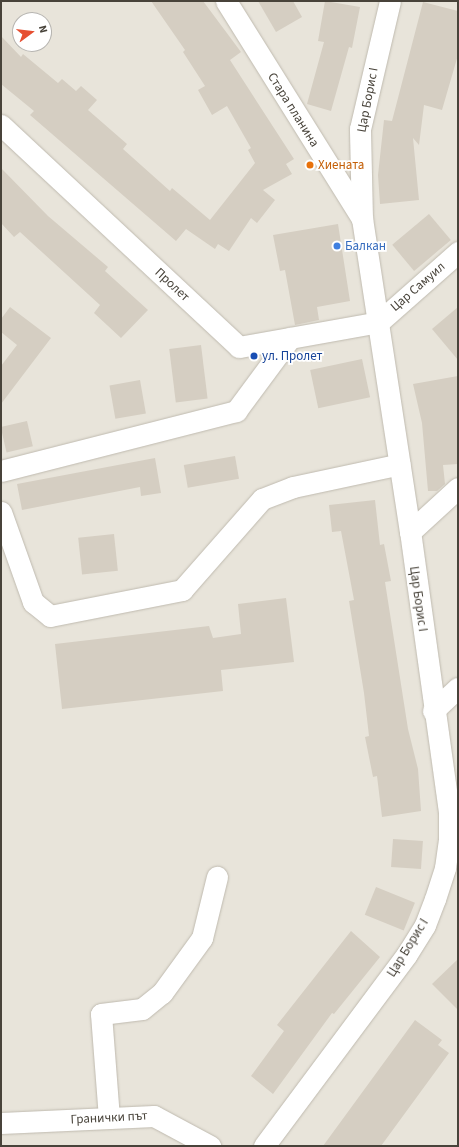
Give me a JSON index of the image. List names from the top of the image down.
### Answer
{
  "streets": {
    "street": [
      "Цар Борис I",
      "Стара планина",
      "Пролет",
      "Цар Самуил",
      "Гранички път"
    ]
  },
  "crossings": [
    ["Цар Борис I", "Стара планина"],
    ["Цар Борис I", "Пролет"],
    ["Цар Борис I", "Цар Самуил"],
    ["Пролет", "Цар Самуил"]
  ],
  "places": ["Хиената", "Балкан", "ул. Пролет"],
  "north": "right"
}
